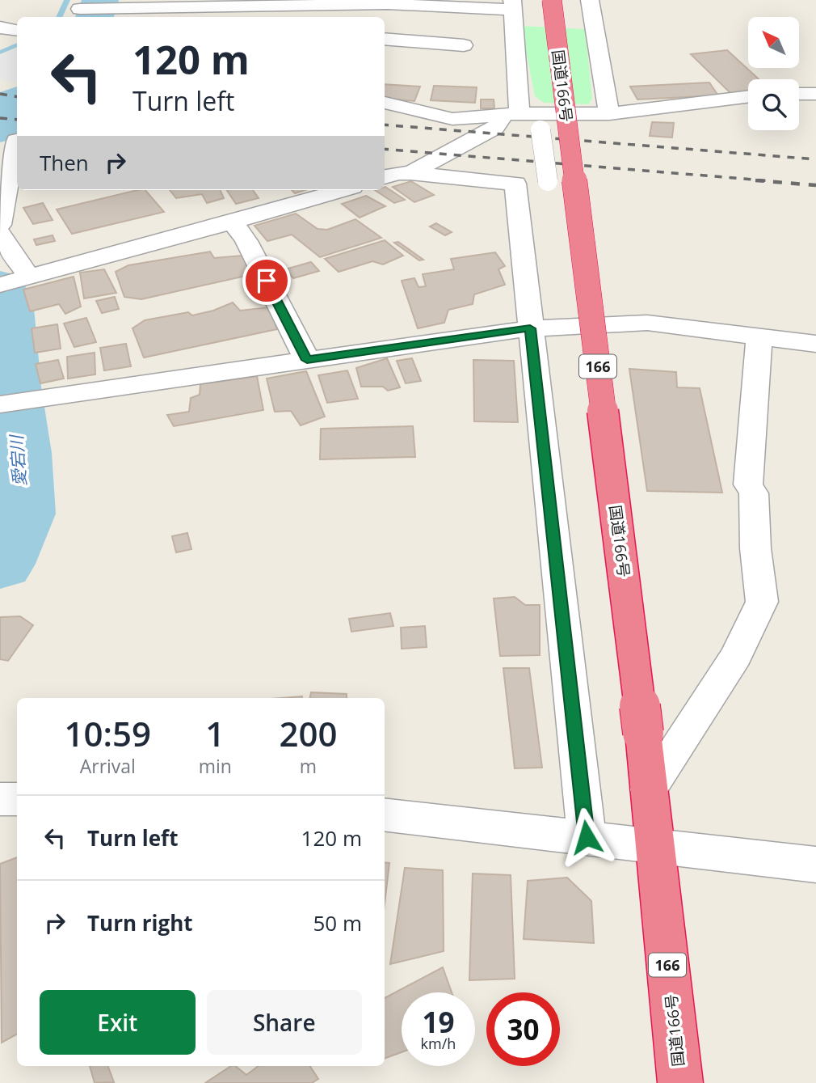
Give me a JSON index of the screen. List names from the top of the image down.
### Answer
{
  "streets": {
    "highway": ["国道166号", "166"]
  },
  "water": ["愛宕川"],
  "north": "top left",
  "page": {
    "turn": ["120 m", "Turn left"],
    "then": "Then",
    "eta": [
      "10:59",
      "Arrival",
      "1",
      "min",
      "200",
      "m"
    ],
    "list": [
      {
        "name": "Turn left",
        "value": "120 m"
      },
      {
        "name": "Turn right",
        "value": "50 m"
      }
    ],
    "buttons": ["Exit", "Share"],
    "speed": "19 km/h",
    "limit": "30"
  }
}
